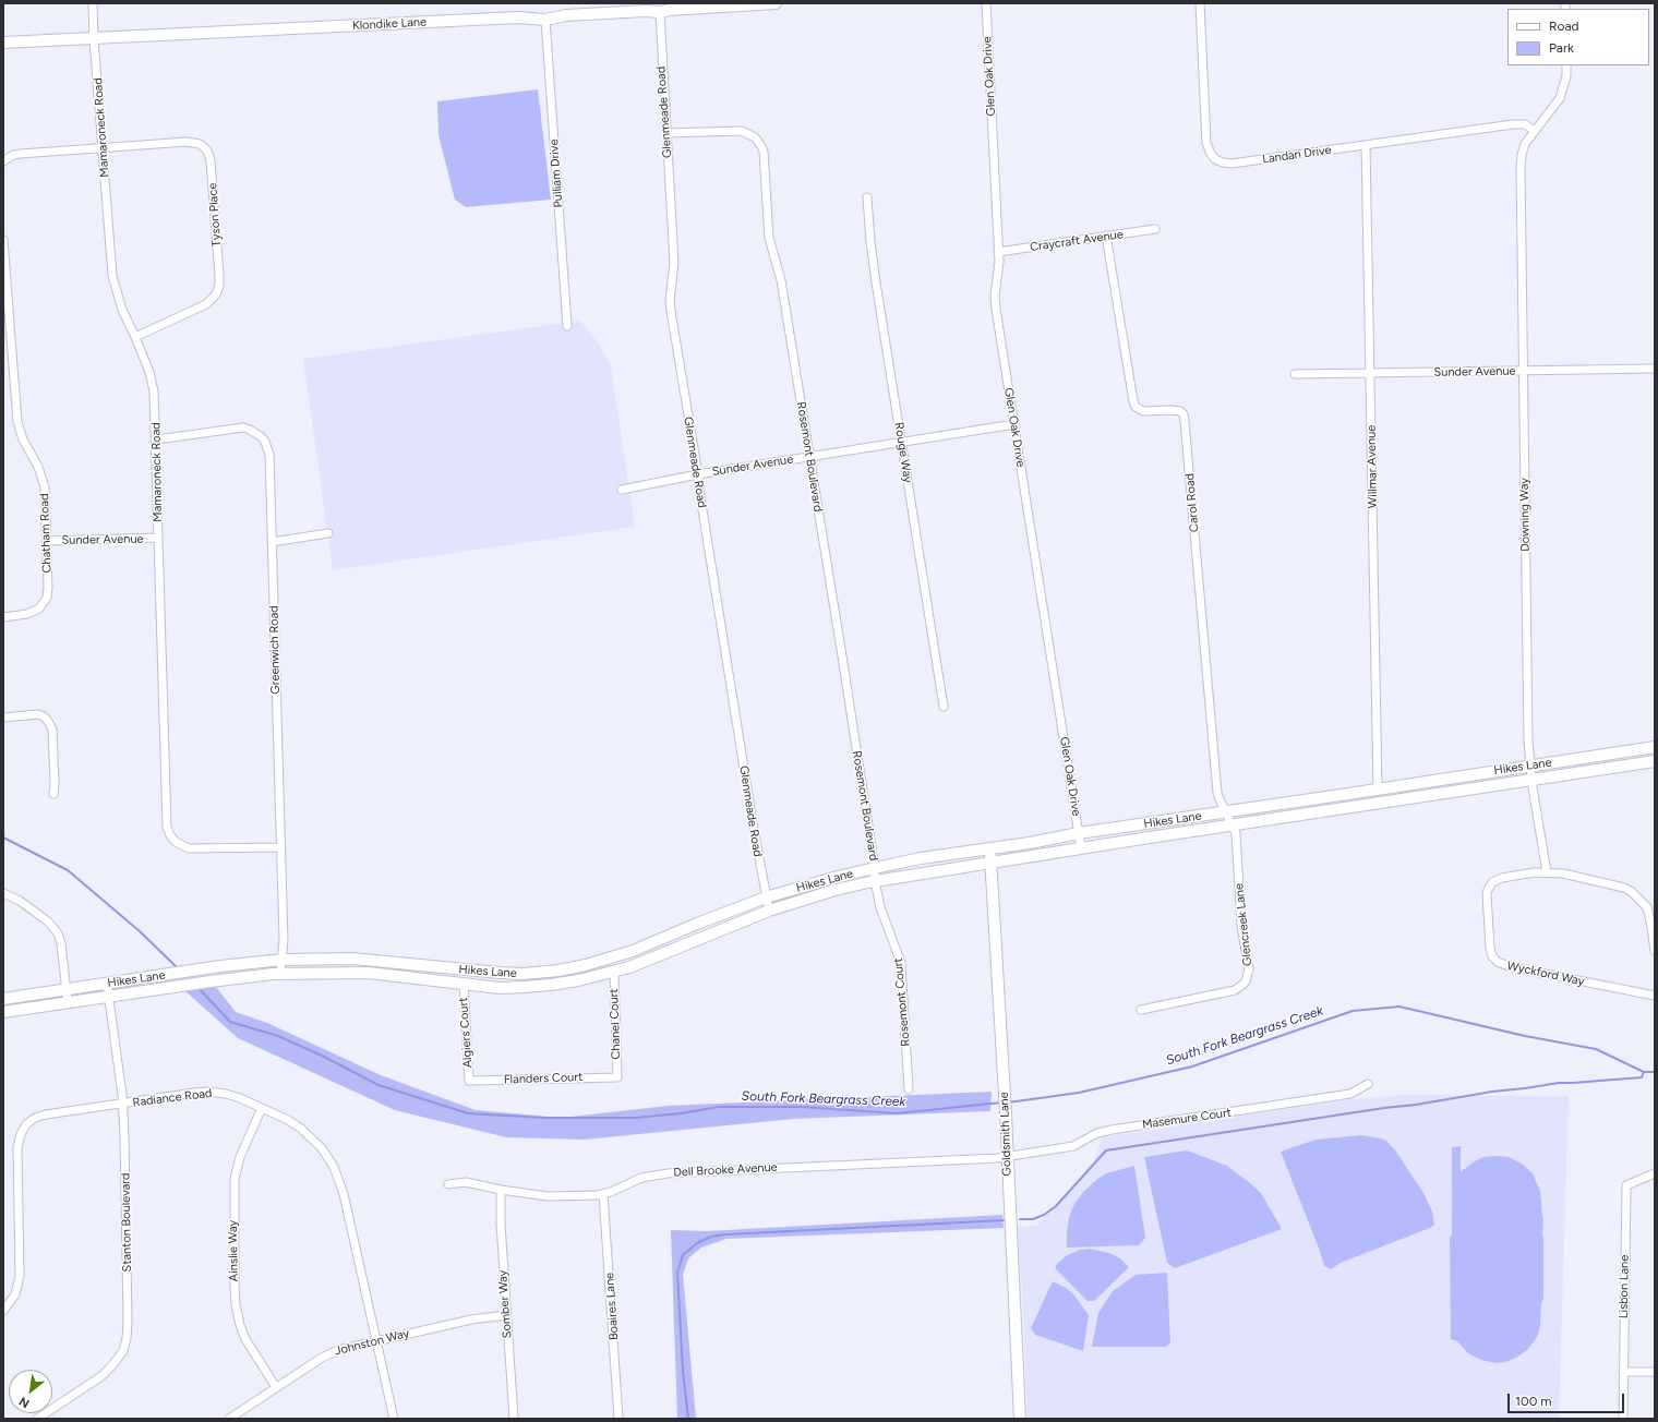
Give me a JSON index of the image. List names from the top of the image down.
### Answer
{
  "streets": {
    "main road": ["Klondike Lane", "Hikes Lane", "Goldsmith Lane"],
    "street": [
      "Glen Oak Drive",
      "Glenmeade Road",
      "Mamaroneck Road",
      "Landan Drive",
      "Pulliam Drive",
      "Tyson Place",
      "Craycraft Avenue",
      "Sunder Avenue",
      "Rouge Way",
      "Rosemont Boulevard",
      "Willmar Avenue",
      "Carol Road",
      "Downing Way",
      "Chatham Road",
      "Greenwich Road",
      "Glencreek Lane",
      "Wyckford Way",
      "Rosemont Court",
      "Chanel Court",
      "Algiers Court",
      "Flanders Court",
      "Radiance Road",
      "Masemure Court",
      "Dell Brooke Avenue",
      "Stanton Boulevard",
      "Ainslie Way",
      "Lisbon Lane",
      "Somber Way",
      "Boaires Lane",
      "Johnston Way"
    ]
  },
  "crossings": [
    ["Klondike Lane", "Glenmeade Road"],
    ["Klondike Lane", "Mamaroneck Road"],
    ["Klondike Lane", "Pulliam Drive"],
    ["Glen Oak Drive", "Craycraft Avenue"],
    ["Glen Oak Drive", "Sunder Avenue"],
    ["Glen Oak Drive", "Hikes Lane"],
    ["Glenmeade Road", "Sunder Avenue"],
    ["Glenmeade Road", "Rosemont Boulevard"],
    ["Glenmeade Road", "Hikes Lane"],
    ["Mamaroneck Road", "Tyson Place"],
    ["Mamaroneck Road", "Sunder Avenue"],
    ["Mamaroneck Road", "Greenwich Road"],
    ["Landan Drive", "Willmar Avenue"],
    ["Landan Drive", "Downing Way"],
    ["Craycraft Avenue", "Carol Road"],
    ["Sunder Avenue", "Rouge Way"],
    ["Sunder Avenue", "Rosemont Boulevard"],
    ["Sunder Avenue", "Willmar Avenue"],
    ["Sunder Avenue", "Downing Way"],
    ["Sunder Avenue", "Chatham Road"],
    ["Rosemont Boulevard", "Hikes Lane"],
    ["Rosemont Boulevard", "Rosemont Court"],
    ["Willmar Avenue", "Hikes Lane"],
    ["Carol Road", "Hikes Lane"],
    ["Carol Road", "Glencreek Lane"],
    ["Downing Way", "Hikes Lane"],
    ["Downing Way", "Wyckford Way"],
    ["Greenwich Road", "Hikes Lane"],
    ["Hikes Lane", "Glencreek Lane"],
    ["Hikes Lane", "Rosemont Court"],
    ["Hikes Lane", "Chanel Court"],
    ["Hikes Lane", "Algiers Court"],
    ["Hikes Lane", "Goldsmith Lane"],
    ["Hikes Lane", "Stanton Boulevard"],
    ["Chanel Court", "Flanders Court"],
    ["Algiers Court", "Flanders Court"],
    ["Radiance Road", "Stanton Boulevard"],
    ["Radiance Road", "Ainslie Way"],
    ["Radiance Road", "Johnston Way"],
    ["Masemure Court", "Goldsmith Lane"],
    ["Masemure Court", "Dell Brooke Avenue"],
    ["Goldsmith Lane", "Dell Brooke Avenue"],
    ["Dell Brooke Avenue", "Somber Way"],
    ["Dell Brooke Avenue", "Boaires Lane"],
    ["Ainslie Way", "Johnston Way"],
    ["Somber Way", "Johnston Way"]
  ],
  "water": ["South Fork Beargrass Creek"],
  "legend": ["Road", "Park"],
  "scale_bar": "100 m",
  "north": "bottom left"
}
